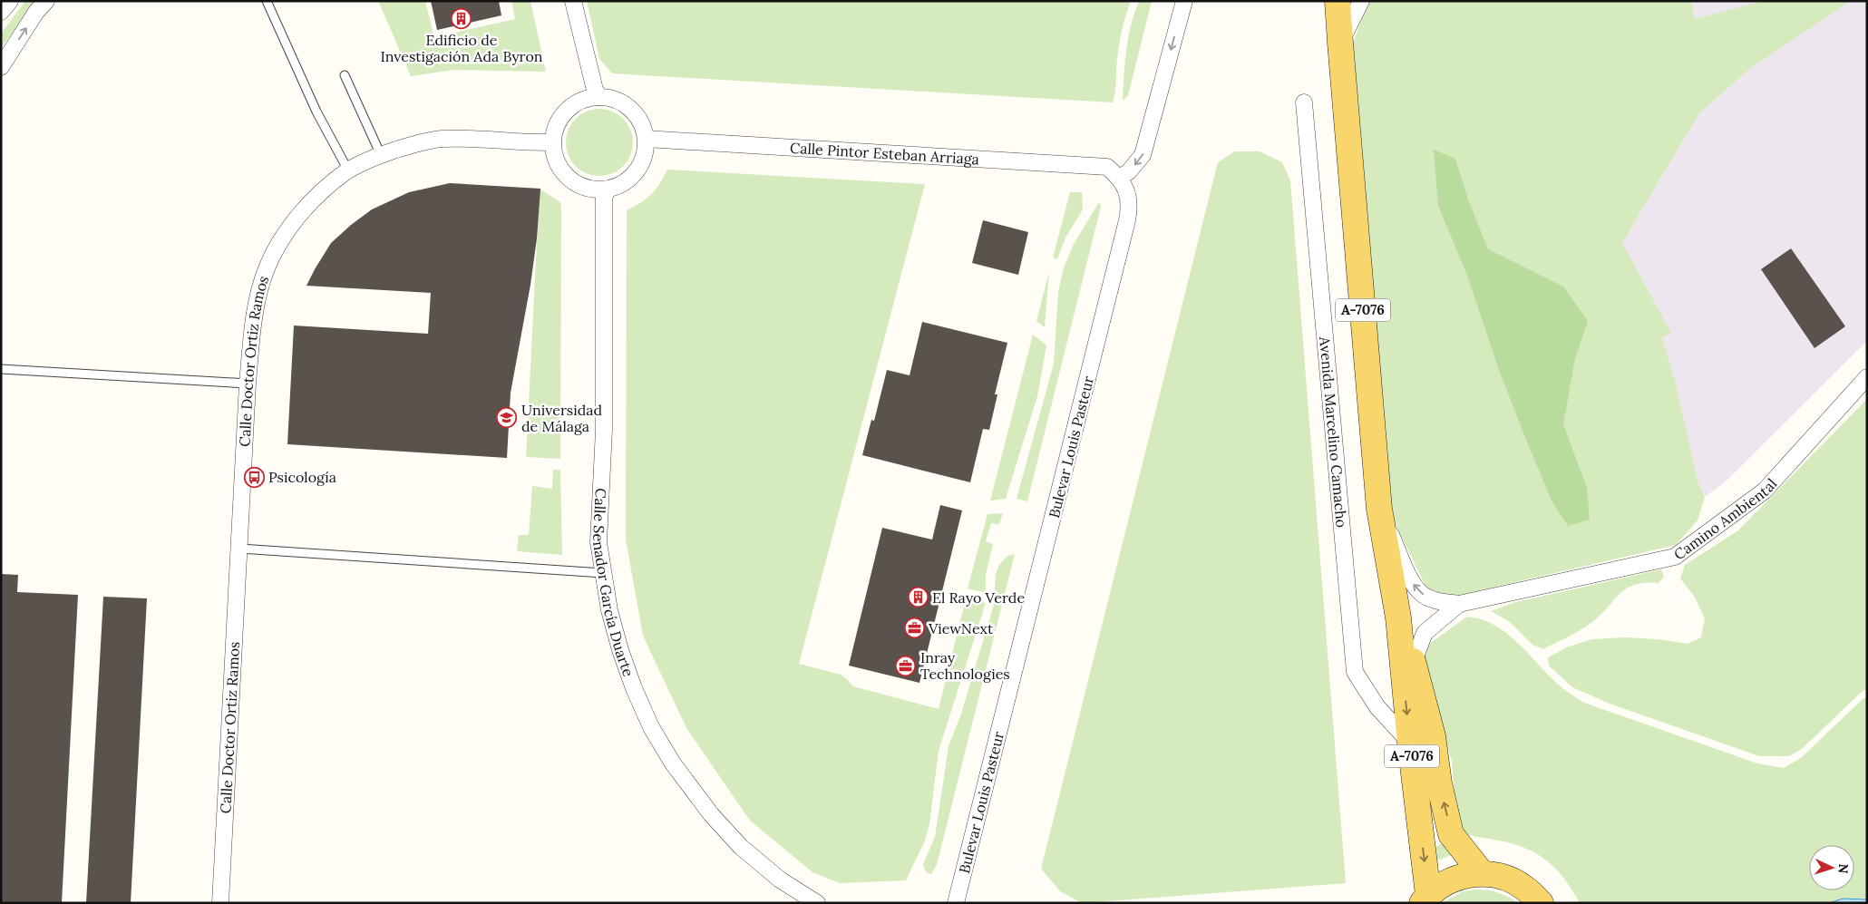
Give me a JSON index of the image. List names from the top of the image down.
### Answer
{
  "streets": {
    "main road": ["A-7076"],
    "street": [
      "Calle Pintor Esteban Arriaga",
      "Calle Doctor Ortiz Ramos",
      "Avenida Marcelino Camacho",
      "Bulevar Louis Pasteur",
      "Camino Ambiental",
      "Calle Senador García Duarte"
    ]
  },
  "crossings": [
    ["Calle Pintor Esteban Arriaga", "Calle Doctor Ortiz Ramos"],
    ["Calle Pintor Esteban Arriaga", "Bulevar Louis Pasteur"],
    ["Calle Pintor Esteban Arriaga", "Calle Senador García Duarte"],
    ["A-7076", "Avenida Marcelino Camacho"],
    ["A-7076", "Camino Ambiental"],
    ["Calle Doctor Ortiz Ramos", "Calle Senador García Duarte"]
  ],
  "places": {
    "building": ["Edificio de Investigación Ada Byron", "El Rayo Verde"],
    "school or university": ["Universidad de Málaga"],
    "bus stop": ["Psicología"],
    "office": ["ViewNext", "Inray Technologies"]
  },
  "north": "right"
}
